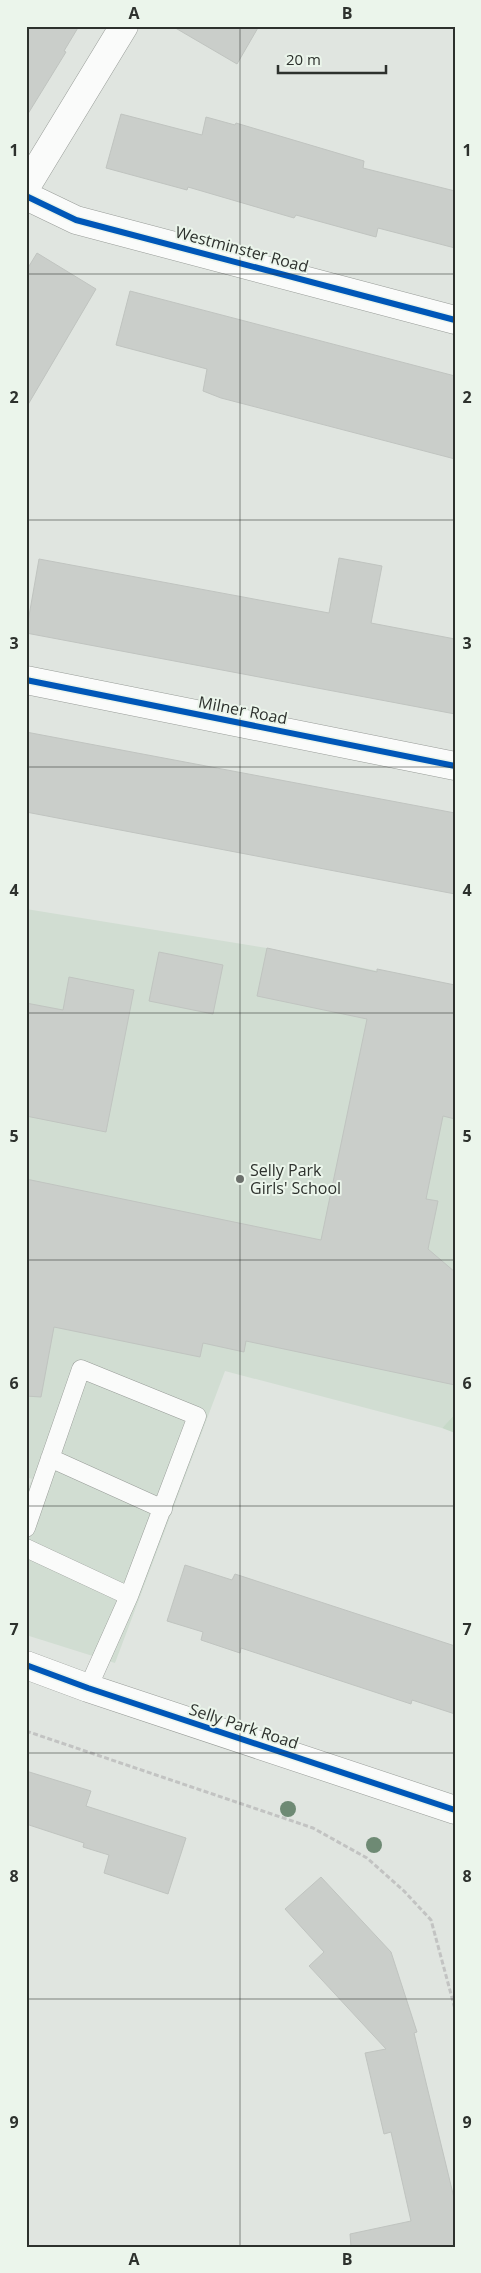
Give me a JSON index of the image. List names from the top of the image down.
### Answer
{
  "streets": {
    "street": ["Westminster Road", "Milner Road", "Selly Park Road"]
  },
  "places": ["Selly Park Girls' School"],
  "scale_bar": "20 m",
  "grid": {
    "columns": ["A", "B"],
    "rows": [
      "1",
      "2",
      "3",
      "4",
      "5",
      "6",
      "7",
      "8",
      "9"
    ]
  }
}
